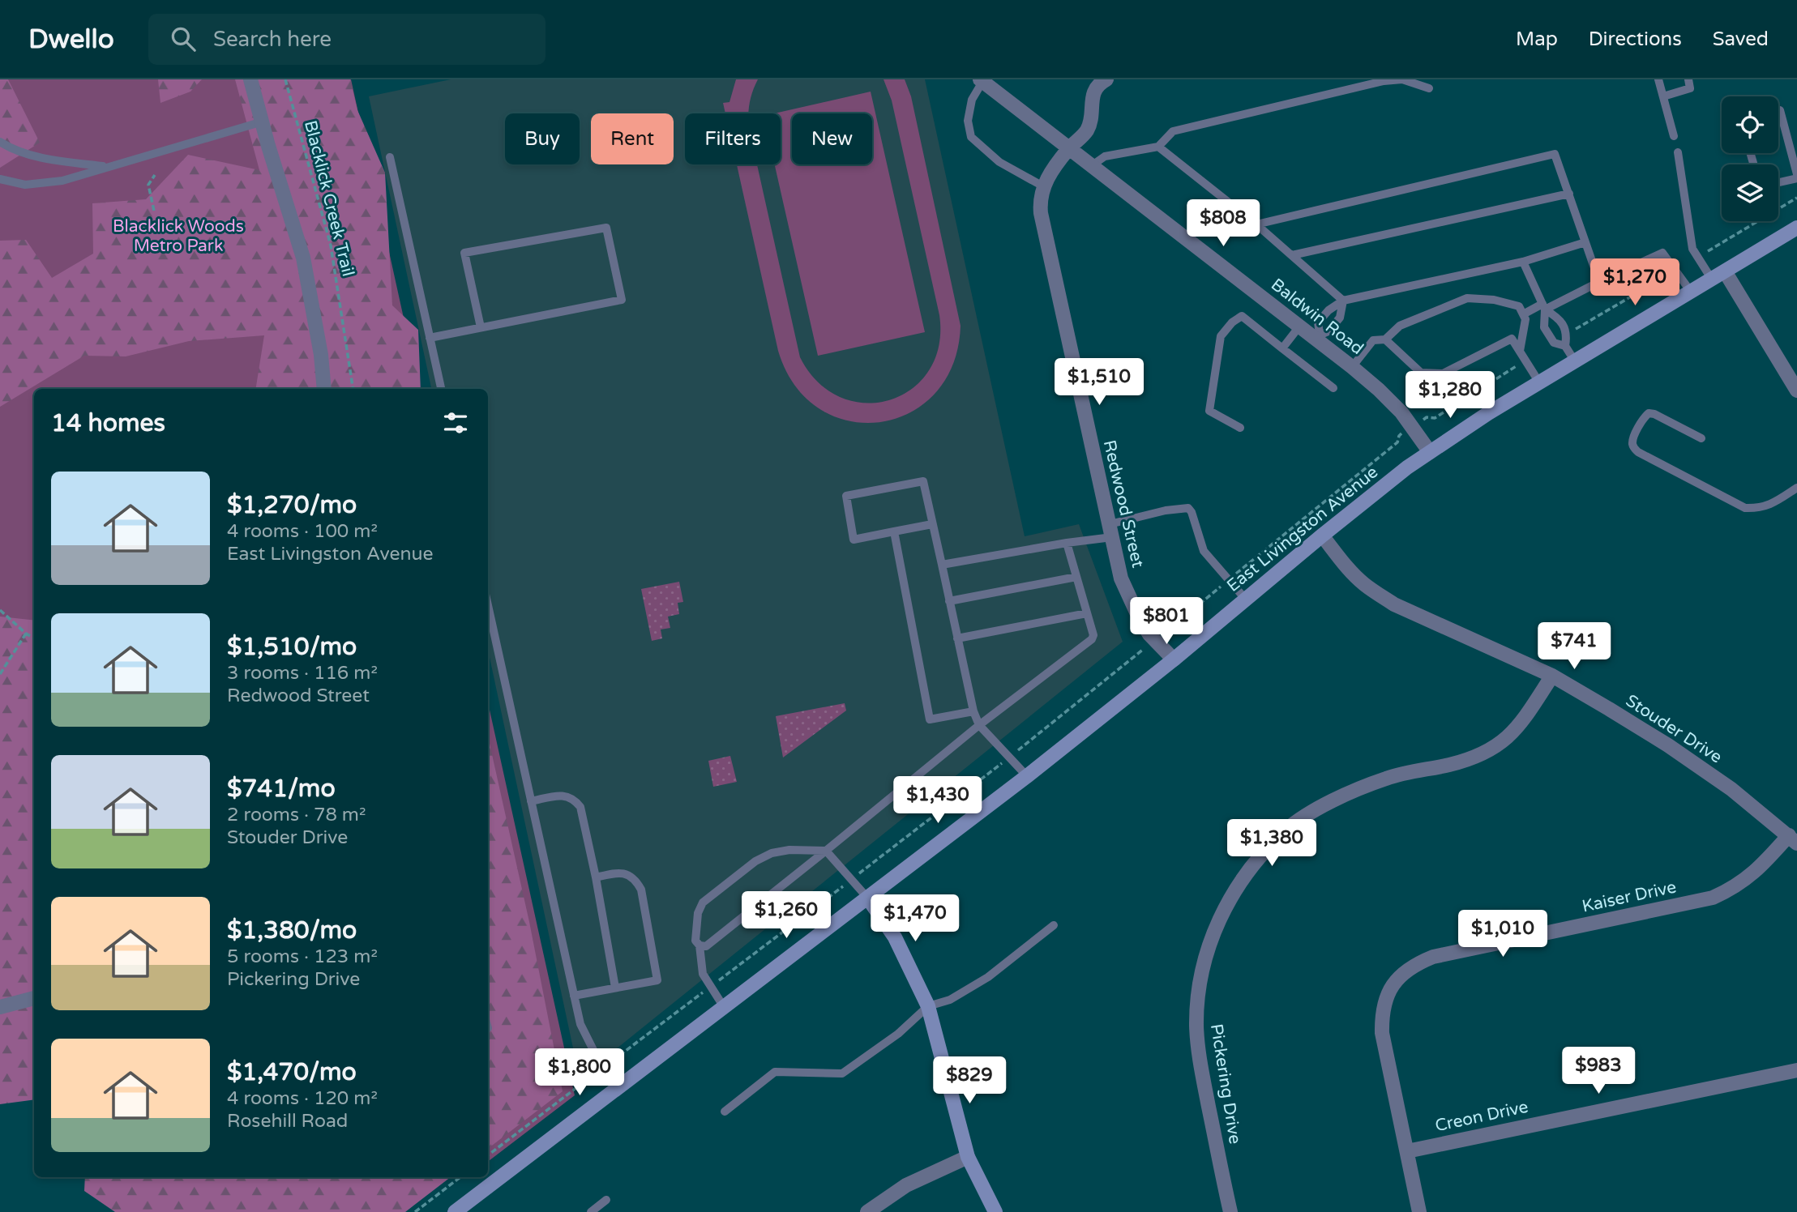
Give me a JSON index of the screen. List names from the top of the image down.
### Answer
{
  "streets": {
    "main road": ["East Livingston Avenue"],
    "street": [
      "Baldwin Road",
      "Redwood Street",
      "Stouder Drive",
      "Kaiser Drive",
      "Pickering Drive",
      "Creon Drive"
    ],
    "path": ["Blacklick Creek Trail"]
  },
  "crossings": [
    ["Baldwin Road", "Redwood Street"],
    ["Baldwin Road", "East Livingston Avenue"],
    ["Redwood Street", "East Livingston Avenue"],
    ["East Livingston Avenue", "Stouder Drive"],
    ["Stouder Drive", "Kaiser Drive"],
    ["Stouder Drive", "Pickering Drive"],
    ["Kaiser Drive", "Creon Drive"]
  ],
  "parks": ["Blacklick Woods Metro Park"],
  "page": {
    "header": "Dwello",
    "search": "Search here",
    "nav": ["Map", "Directions", "Saved"],
    "chip": [
      "Buy",
      "Rent",
      "Filters",
      "New"
    ],
    "price": [
      "$808",
      "$1,270",
      "$1,510",
      "$1,280",
      "$801",
      "$741",
      "$1,430",
      "$1,380",
      "$1,260",
      "$1,470",
      "$1,010",
      "$983",
      "$1,800",
      "$829"
    ],
    "heading": "14 homes",
    "list": [
      {
        "name": "$1,270/mo",
        "note": "4 rooms · 100 m² · East Livingston Avenue"
      },
      {
        "name": "$1,510/mo",
        "note": "3 rooms · 116 m² · Redwood Street"
      },
      {
        "name": "$741/mo",
        "note": "2 rooms · 78 m² · Stouder Drive"
      },
      {
        "name": "$1,380/mo",
        "note": "5 rooms · 123 m² · Pickering Drive"
      },
      {
        "name": "$1,470/mo",
        "note": "4 rooms · 120 m² · Rosehill Road"
      }
    ]
  }
}
